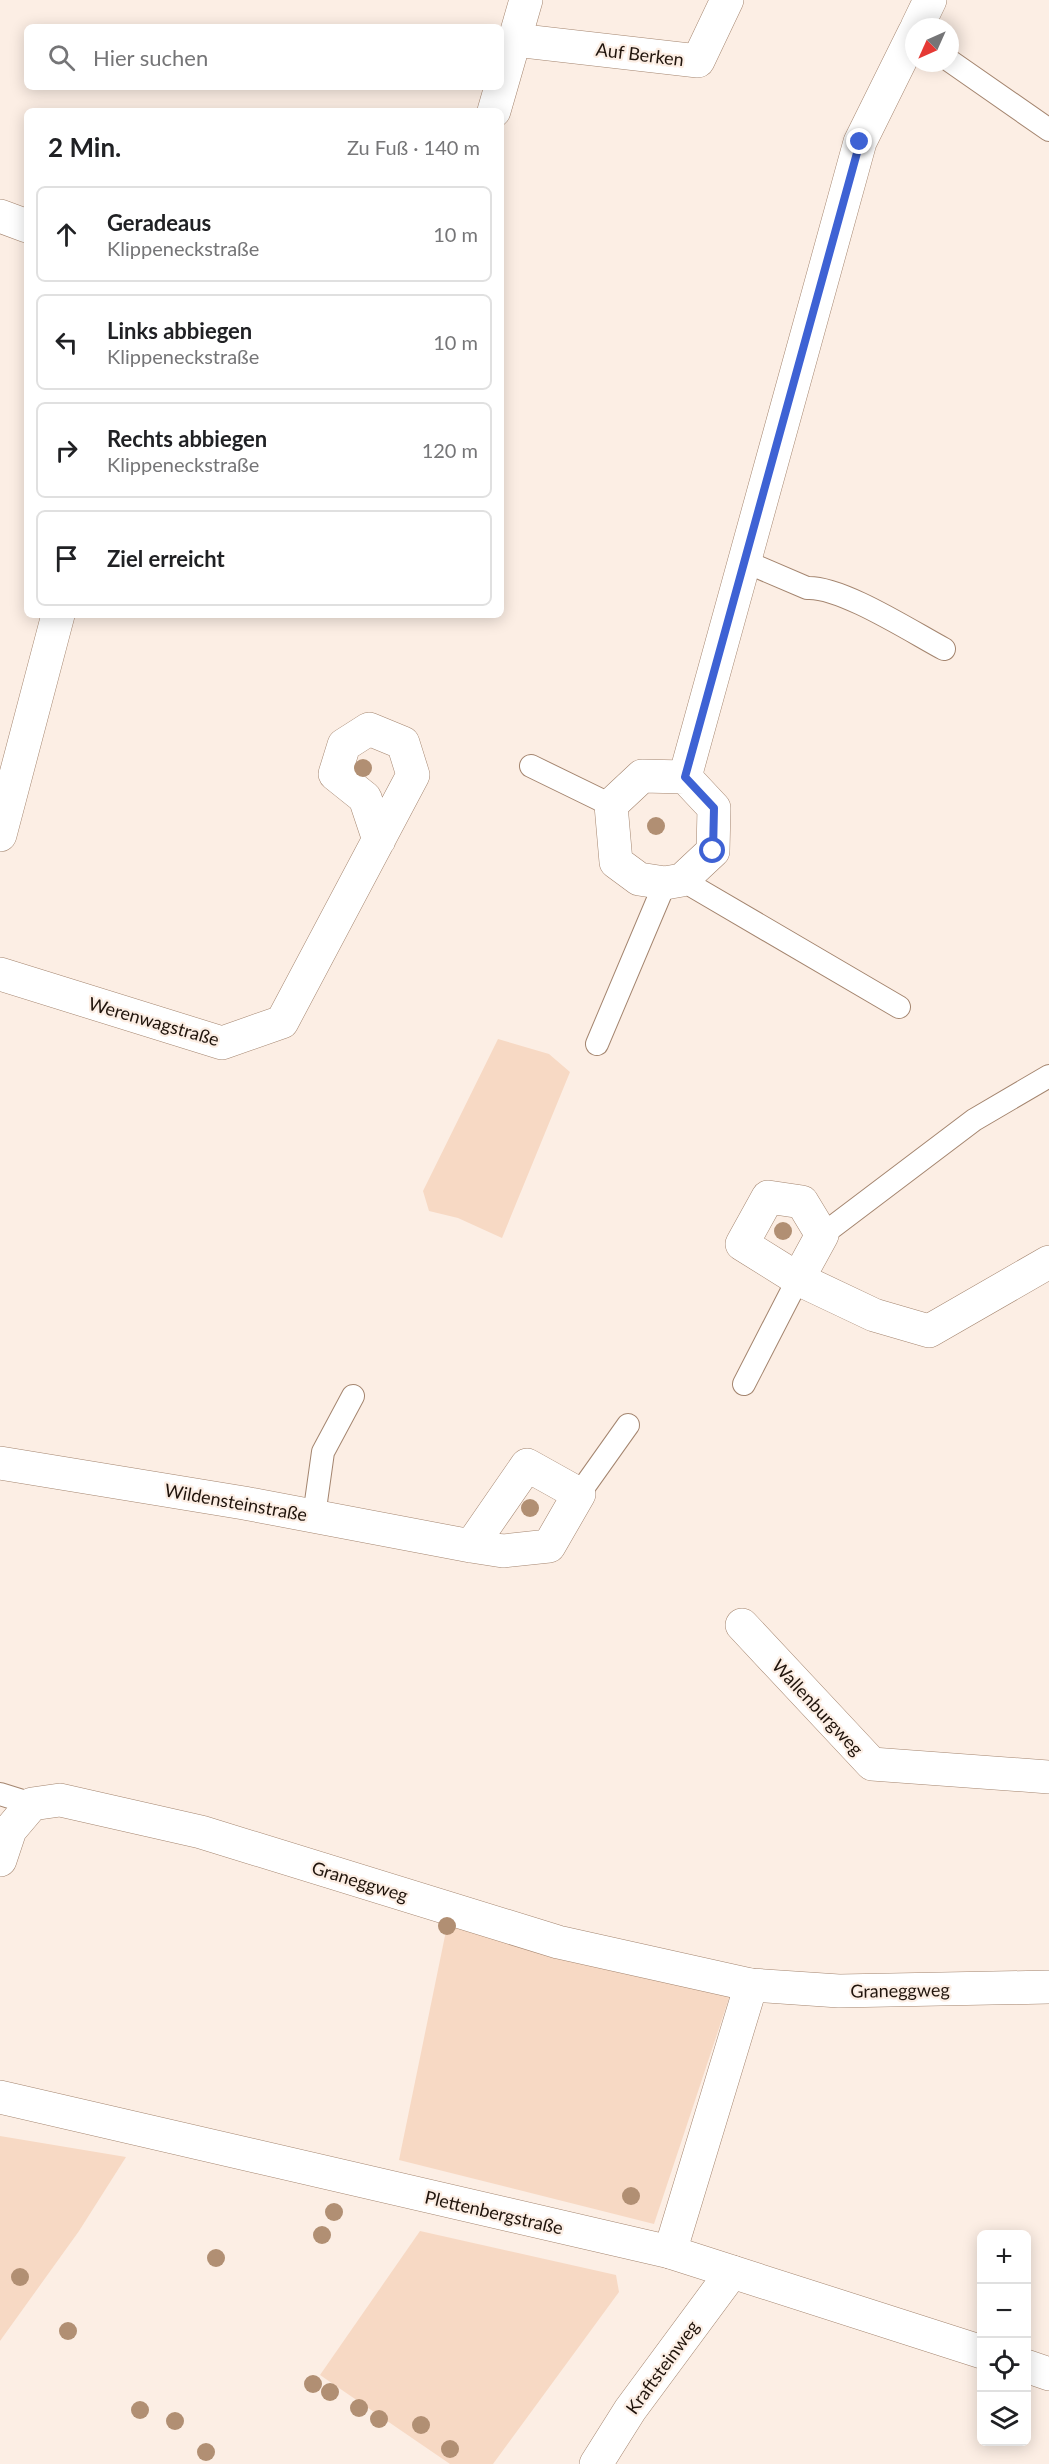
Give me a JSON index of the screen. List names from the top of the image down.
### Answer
{
  "streets": {
    "street": [
      "Auf Berken",
      "Werenwagstraße",
      "Wildensteinstraße",
      "Wallenburgweg",
      "Graneggweg",
      "Plettenbergstraße",
      "Kraftsteinweg"
    ]
  },
  "crossings": [
    ["Plettenbergstraße", "Kraftsteinweg"]
  ],
  "north": "bottom left",
  "page": {
    "search": "Hier suchen",
    "heading": ["2 Min.", "Zu Fuß · 140 m"],
    "list": [
      ["Geradeaus", "Klippeneckstraße", "10 m"],
      ["Links abbiegen", "Klippeneckstraße", "10 m"],
      ["Rechts abbiegen", "Klippeneckstraße", "120 m"],
      "Ziel erreicht"
    ],
    "map_buttons": ["+", "−"]
  }
}
